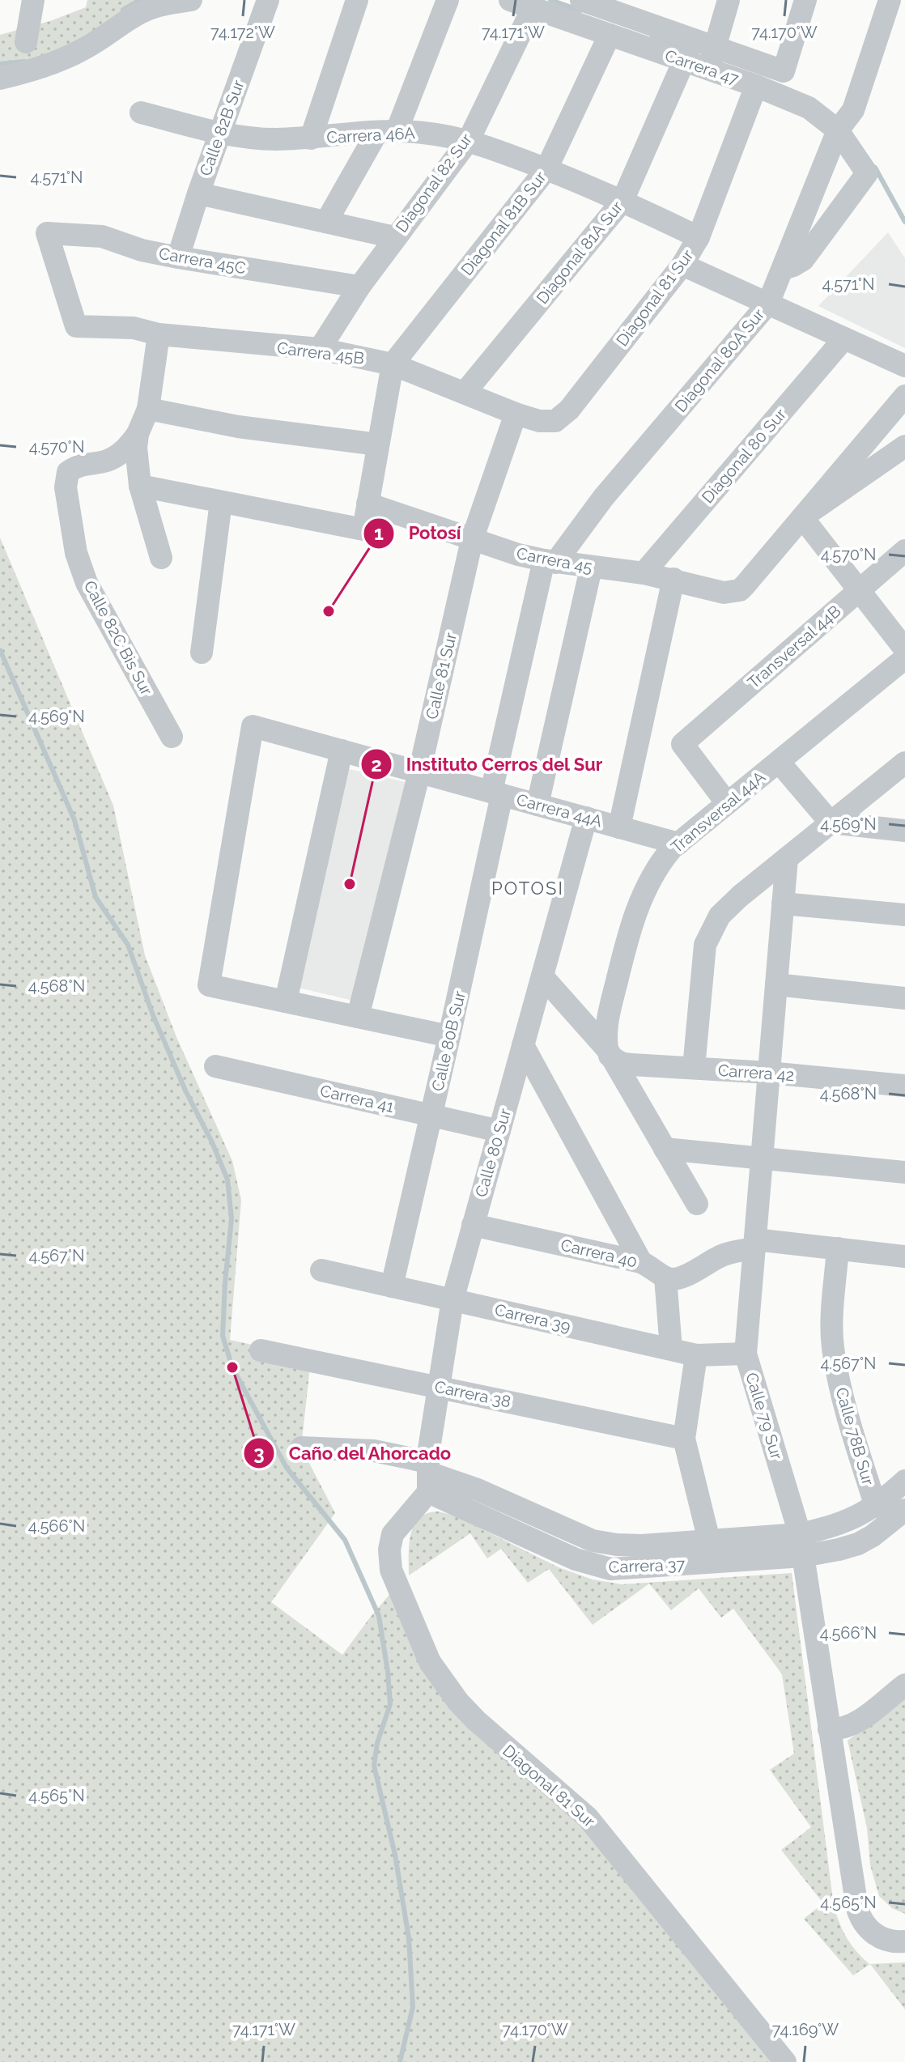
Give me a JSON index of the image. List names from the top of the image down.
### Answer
{
  "streets": {
    "street": [
      "Carrera 47",
      "Calle 82B Sur",
      "Carrera 46A",
      "Diagonal 82 Sur",
      "Diagonal 81B Sur",
      "Diagonal 81A Sur",
      "Carrera 45C",
      "Diagonal 81 Sur",
      "Carrera 45B",
      "Diagonal 80A Sur",
      "Diagonal 80 Sur",
      "Carrera 45",
      "Calle 82C Bis Sur",
      "Transversal 44B",
      "Calle 81 Sur",
      "Carrera 44A",
      "Transversal 44A",
      "Calle 80B Sur",
      "Carrera 42",
      "Carrera 41",
      "Calle 80 Sur",
      "Carrera 40",
      "Carrera 39",
      "Carrera 38",
      "Calle 79 Sur",
      "Calle 78B Sur",
      "Carrera 37"
    ]
  },
  "crossings": [
    ["Carrera 47", "Diagonal 82 Sur"],
    ["Carrera 47", "Diagonal 81B Sur"],
    ["Carrera 47", "Diagonal 81A Sur"],
    ["Carrera 47", "Diagonal 81 Sur"],
    ["Carrera 47", "Diagonal 80A Sur"],
    ["Calle 82B Sur", "Carrera 46A"],
    ["Calle 82B Sur", "Carrera 45C"],
    ["Carrera 46A", "Diagonal 82 Sur"],
    ["Carrera 46A", "Diagonal 81B Sur"],
    ["Carrera 46A", "Diagonal 81A Sur"],
    ["Carrera 46A", "Diagonal 81 Sur"],
    ["Diagonal 82 Sur", "Carrera 45C"],
    ["Diagonal 82 Sur", "Carrera 45B"],
    ["Diagonal 81B Sur", "Carrera 45B"],
    ["Diagonal 81A Sur", "Carrera 45B"],
    ["Carrera 45C", "Carrera 45B"],
    ["Diagonal 81 Sur", "Carrera 45B"],
    ["Diagonal 81 Sur", "Calle 80 Sur"],
    ["Diagonal 81 Sur", "Carrera 37"],
    ["Carrera 45B", "Calle 81 Sur"],
    ["Diagonal 80A Sur", "Carrera 45"],
    ["Diagonal 80A Sur", "Calle 80B Sur"],
    ["Diagonal 80 Sur", "Carrera 45"],
    ["Carrera 45", "Calle 81 Sur"],
    ["Carrera 45", "Calle 80B Sur"],
    ["Transversal 44B", "Transversal 44A"],
    ["Calle 81 Sur", "Carrera 44A"],
    ["Carrera 44A", "Transversal 44A"],
    ["Carrera 44A", "Calle 80B Sur"],
    ["Carrera 44A", "Calle 80 Sur"],
    ["Transversal 44A", "Carrera 42"],
    ["Calle 80B Sur", "Carrera 41"],
    ["Calle 80B Sur", "Carrera 39"],
    ["Carrera 42", "Calle 79 Sur"],
    ["Carrera 41", "Calle 80 Sur"],
    ["Calle 80 Sur", "Carrera 40"],
    ["Calle 80 Sur", "Carrera 39"],
    ["Calle 80 Sur", "Carrera 38"],
    ["Calle 80 Sur", "Carrera 37"],
    ["Carrera 39", "Calle 79 Sur"],
    ["Calle 79 Sur", "Carrera 37"]
  ],
  "districts": ["POTOSI"],
  "places": ["Potosí", "Instituto Cerros del Sur", "Caño del Ahorcado"],
  "coordinates": [
    "74.172°W",
    "74.171°W",
    "74.170°W",
    "4.571°N",
    "4.570°N",
    "4.569°N",
    "4.568°N",
    "4.567°N",
    "4.566°N",
    "4.565°N",
    "74.169°W"
  ]
}
